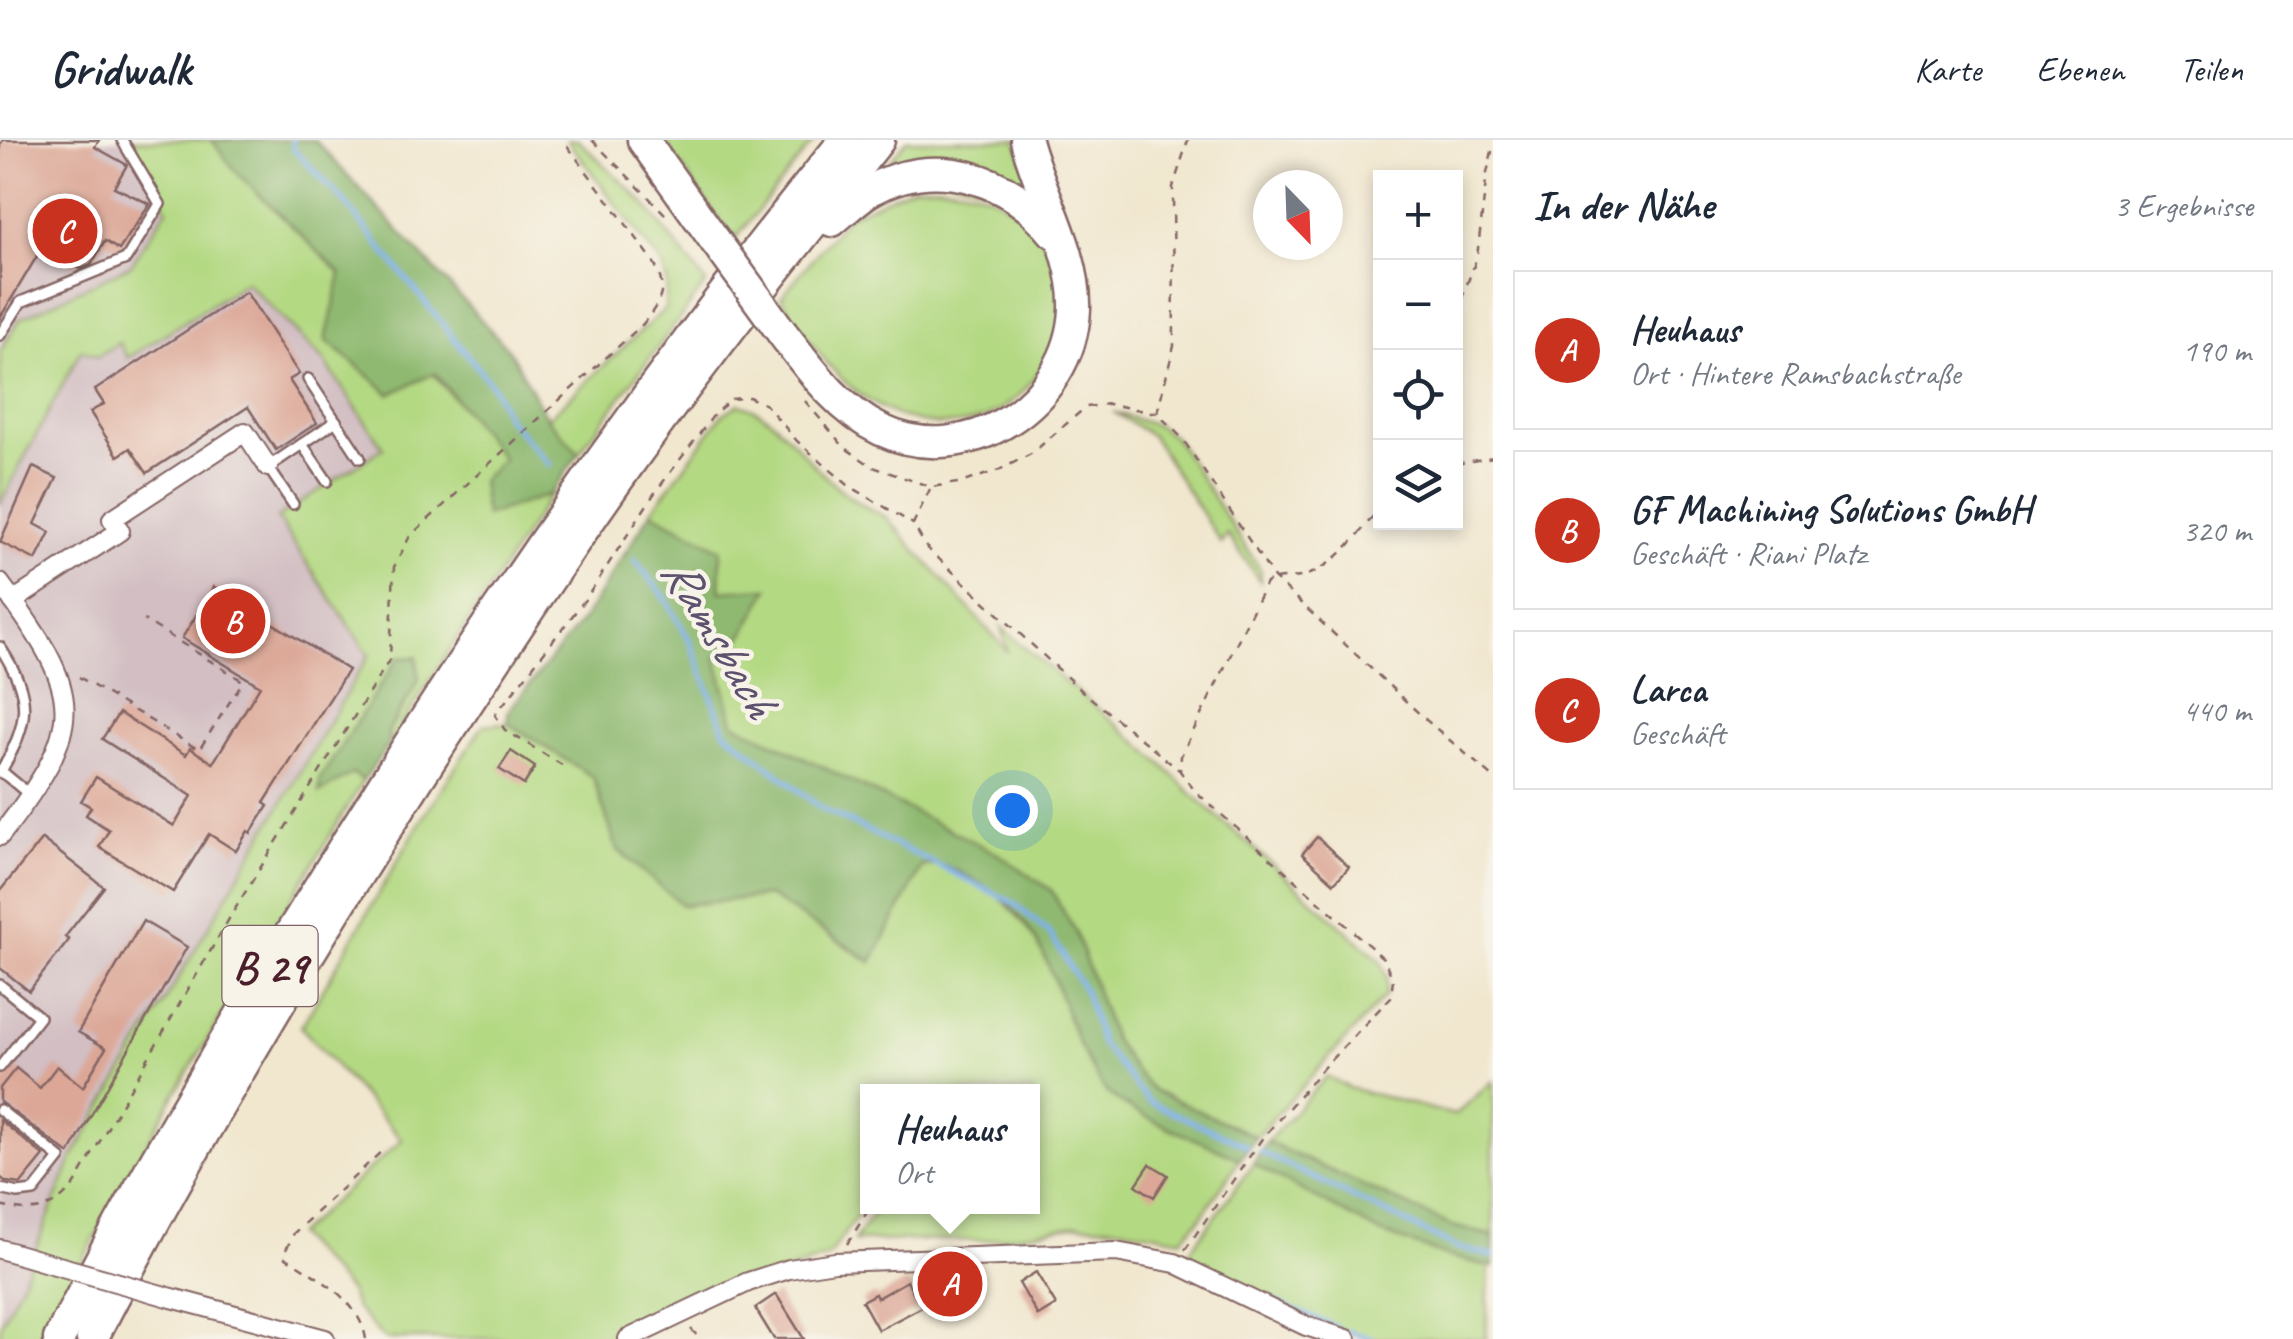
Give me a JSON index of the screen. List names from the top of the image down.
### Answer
{
  "streets": {
    "highway": ["B 29"]
  },
  "water": ["Ramsbach"],
  "north": "bottom right",
  "page": {
    "header": "Gridwalk",
    "nav": ["Karte", "Ebenen", "Teilen"],
    "heading": ["In der Nähe", "3 Ergebnisse"],
    "map_buttons": ["+", "−"],
    "pins": ["C", "B", "A"],
    "list": [
      {
        "mark": "A",
        "name": "Heuhaus",
        "note": "Ort · Hintere Ramsbachstraße",
        "value": "190 m"
      },
      {
        "mark": "B",
        "name": "GF Machining Solutions GmbH",
        "note": "Geschäft · Riani Platz",
        "value": "320 m"
      },
      {
        "mark": "C",
        "name": "Larca",
        "note": "Geschäft",
        "value": "440 m"
      }
    ],
    "popup": ["Heuhaus", "Ort"]
  }
}
